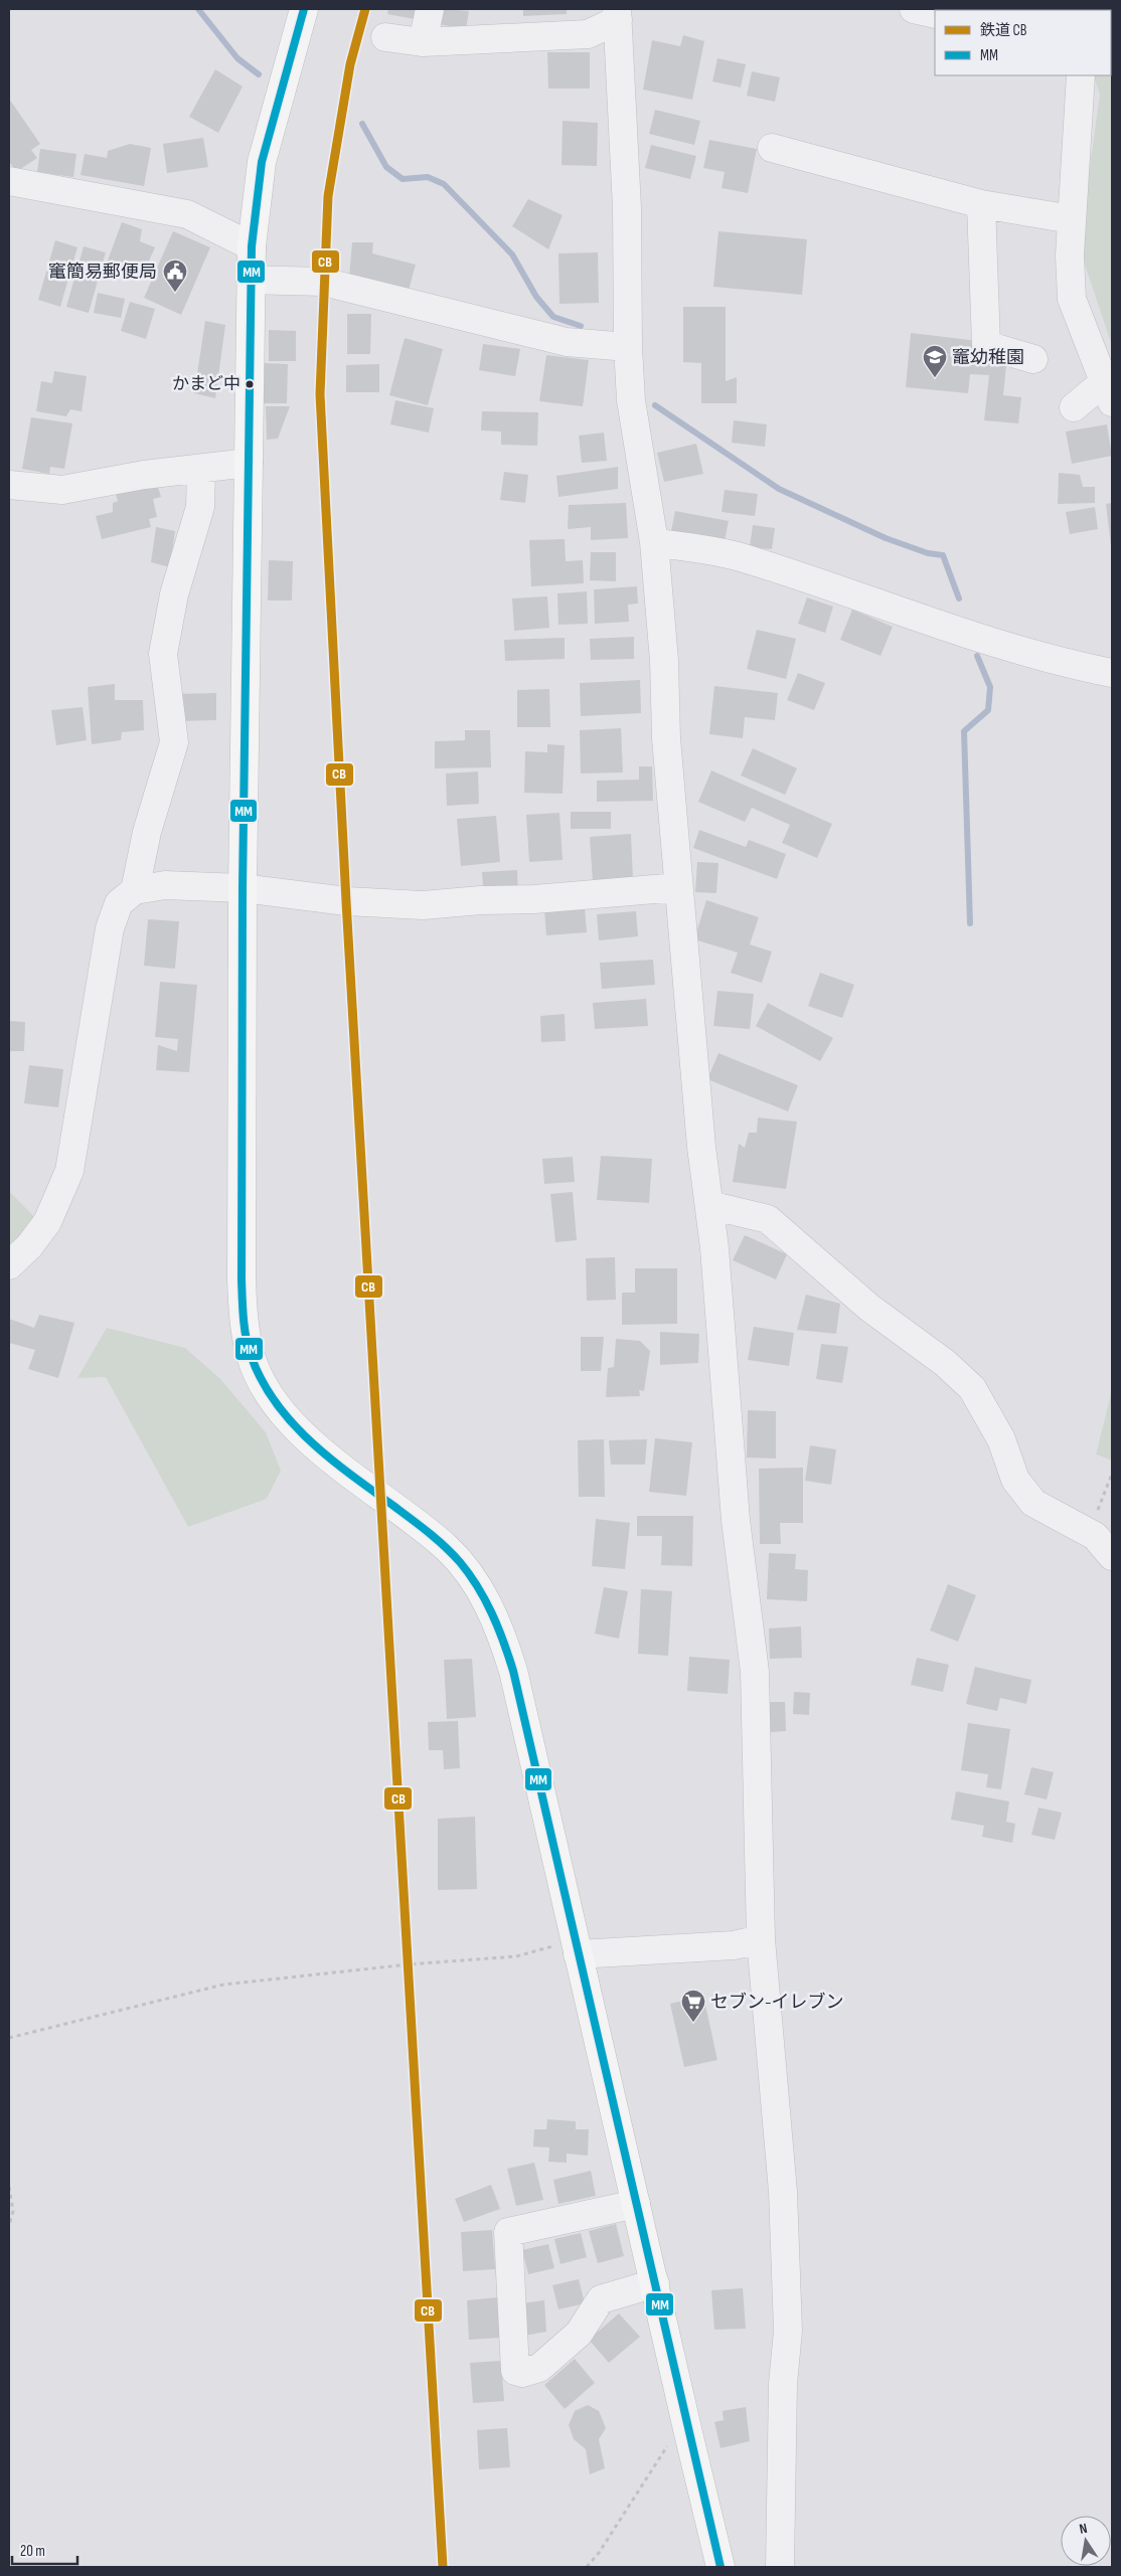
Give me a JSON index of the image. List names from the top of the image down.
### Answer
{
  "places": {
    "public building": ["竃簡易郵便局"],
    "school or university": ["竈幼稚園"],
    "other": ["かまど中"],
    "supermarket": ["セブン-イレブン"]
  },
  "lines": ["rail line CB", "transit line MM"],
  "legend": ["鉄道 CB", "MM"],
  "scale_bar": "20 m",
  "north": "top"
}
